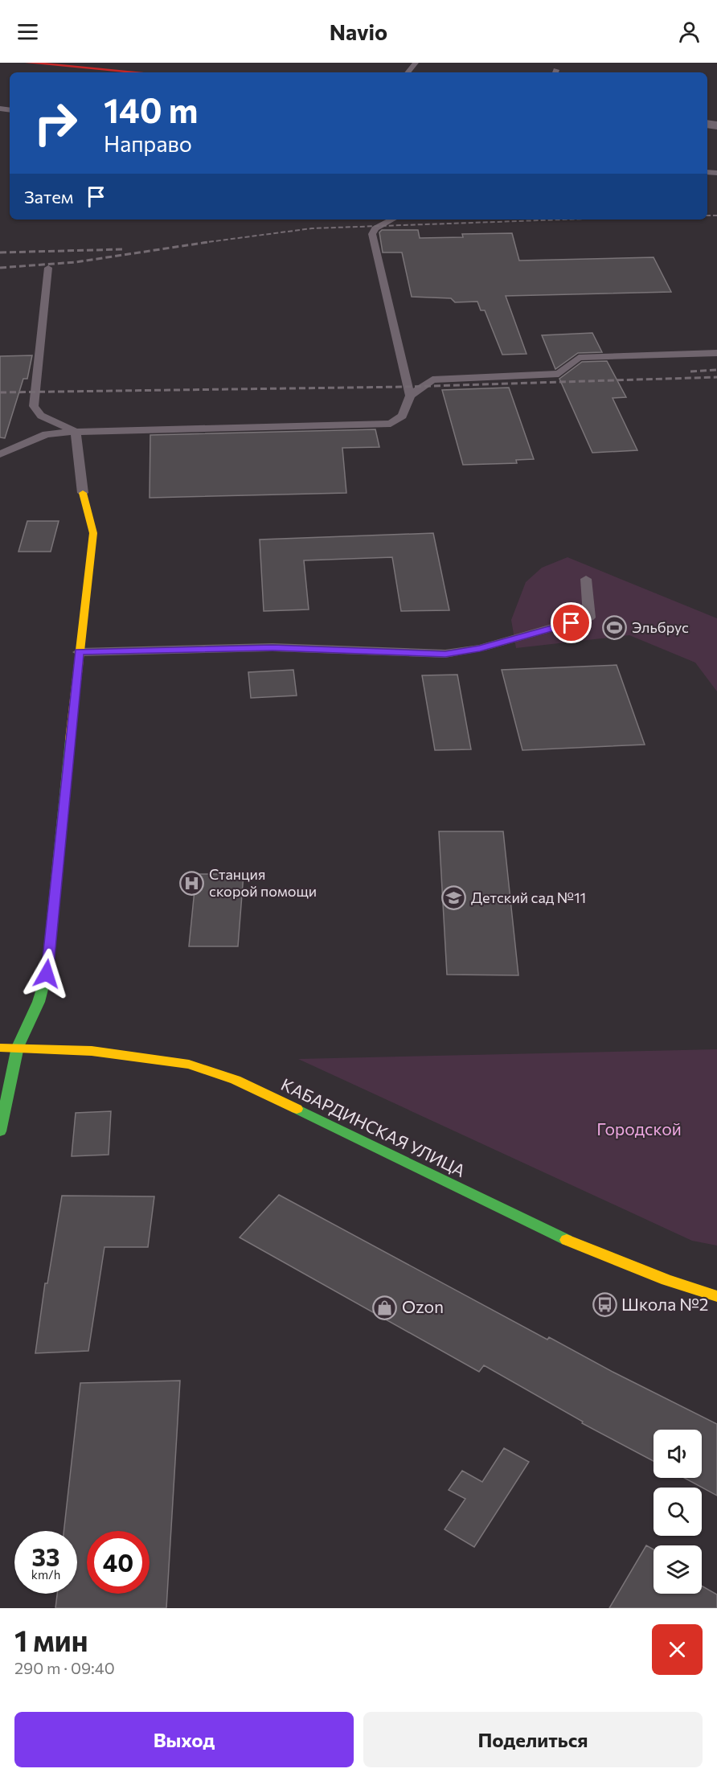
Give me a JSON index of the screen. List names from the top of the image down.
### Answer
{
  "streets": {
    "street": ["КАБАРДИНСКАЯ УЛИЦА"]
  },
  "parks": ["Городской"],
  "places": {
    "sports": ["Эльбрус"],
    "hospital": ["Станция скорой помощи"],
    "school or university": ["Детский сад №11"],
    "bus stop": ["Школа №2"],
    "shop": ["Ozon"]
  },
  "page": {
    "header": "Navio",
    "turn": ["140 m", "Направо"],
    "then": "Затем",
    "speed": "33 km/h",
    "limit": "40",
    "heading": ["1 мин", "290 m · 09:40"],
    "buttons": ["Выход", "Поделиться"]
  }
}
